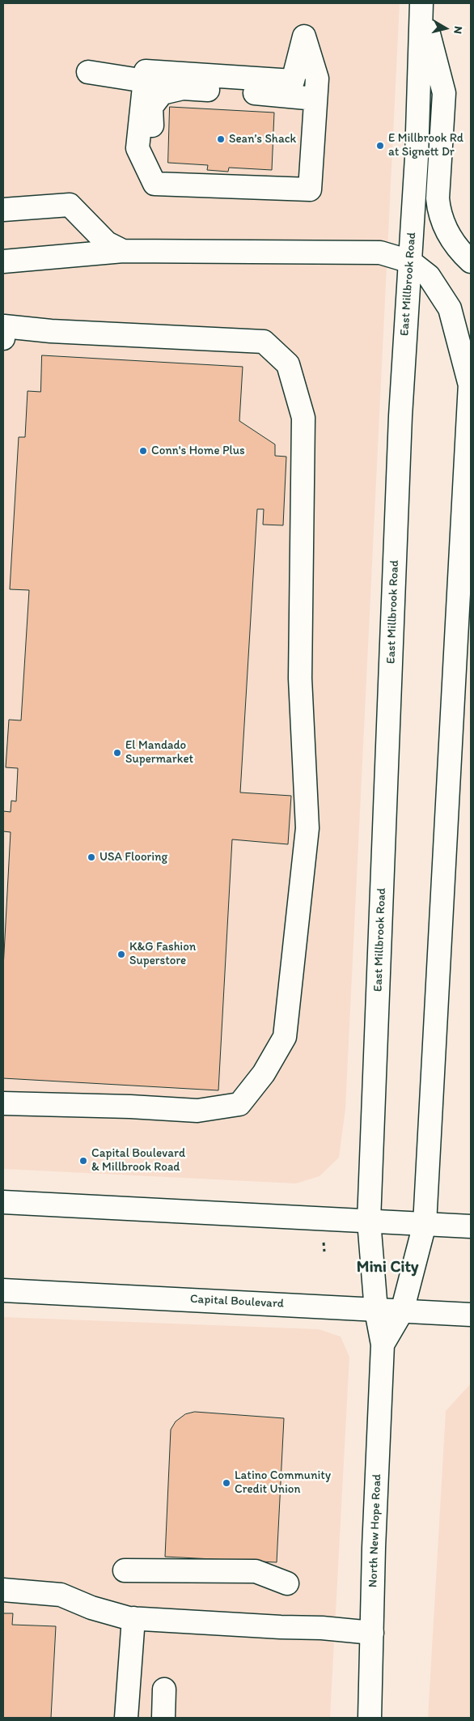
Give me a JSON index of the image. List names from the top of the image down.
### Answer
{
  "streets": {
    "main road": ["East Millbrook Road", "Capital Boulevard", "North New Hope Road"]
  },
  "crossings": [
    ["East Millbrook Road", "North New Hope Road"],
    ["Capital Boulevard", "North New Hope Road"]
  ],
  "districts": ["Mini City"],
  "places": [
    "Sean’s Shack",
    "E Millbrook Rd at Signett Dr",
    "Conn's Home Plus",
    "El Mandado Supermarket",
    "USA Flooring",
    "K&G Fashion Superstore",
    "Capital Boulevard & Millbrook Road",
    "Latino Community Credit Union"
  ],
  "north": "right"
}
